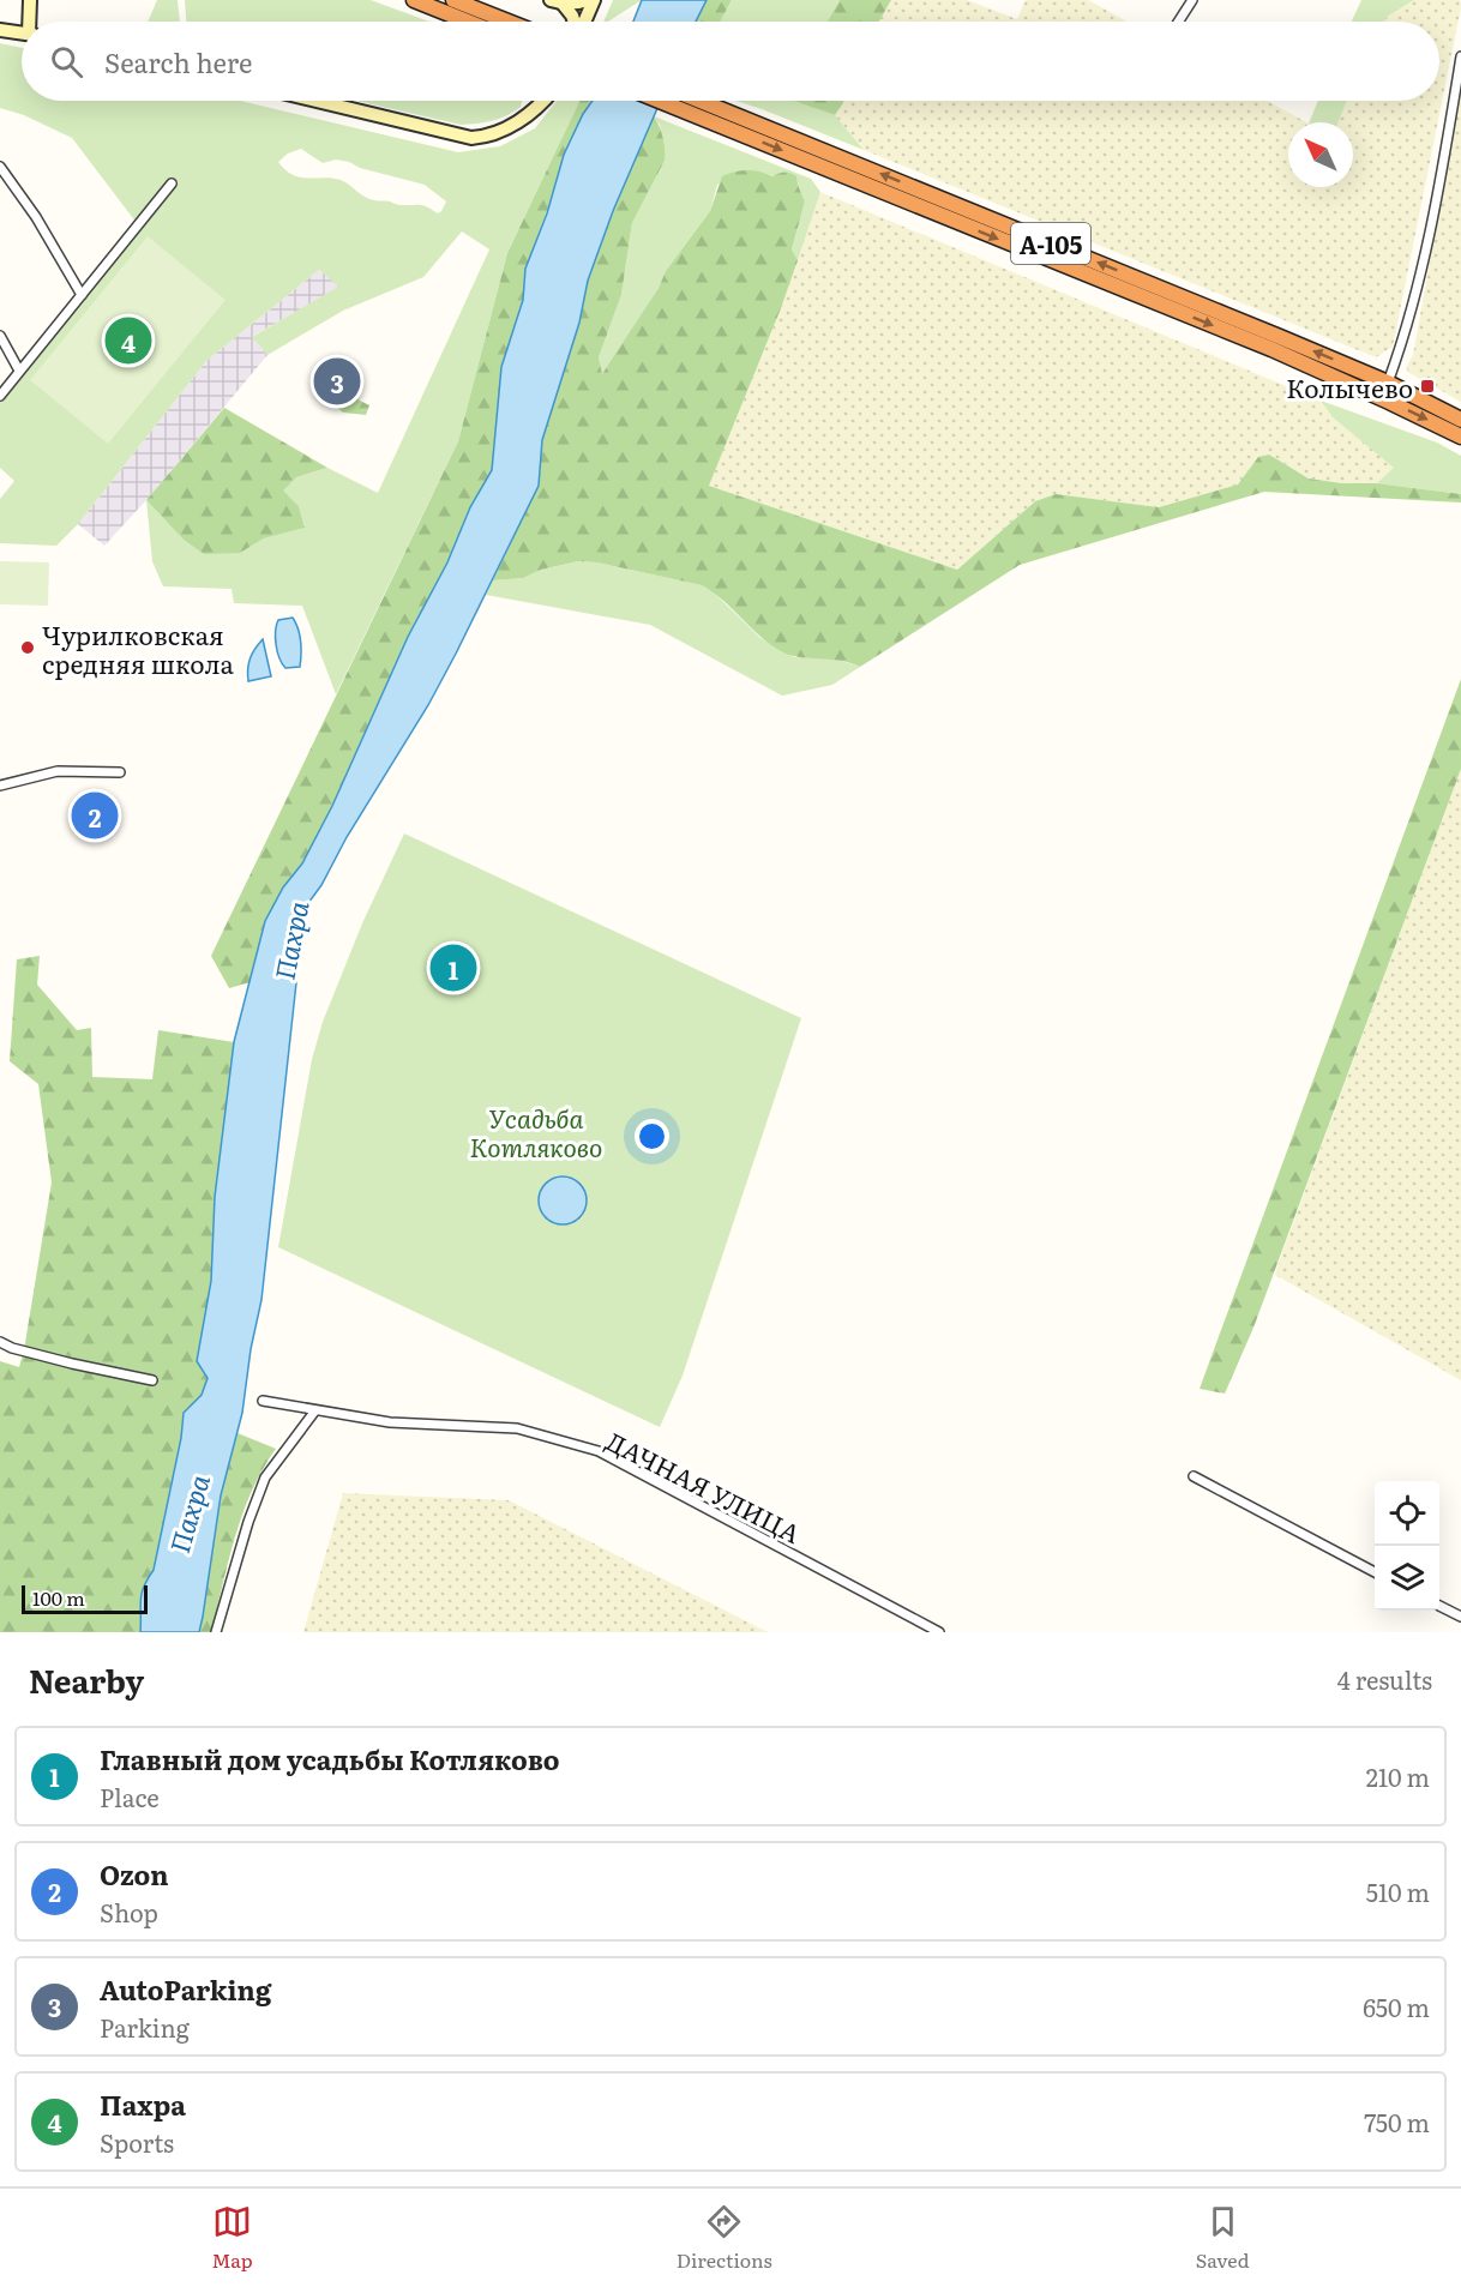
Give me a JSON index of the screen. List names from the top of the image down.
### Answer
{
  "streets": {
    "highway": ["А-105"],
    "street": ["ДАЧНАЯ УЛИЦА"]
  },
  "water": ["Пахра"],
  "parks": ["Усадьба Котляково"],
  "places": {
    "transit": ["Колычево"],
    "other": ["Чурилковская средняя школа"]
  },
  "scale_bar": "100 m",
  "north": "top left",
  "page": {
    "search": "Search here",
    "pins": [
      "4",
      "3",
      "2",
      "1"
    ],
    "scale": "100 m",
    "heading": ["Nearby", "4 results"],
    "list": [
      {
        "mark": "1",
        "name": "Главный дом усадьбы Котляково",
        "note": "Place",
        "value": "210 m"
      },
      {
        "mark": "2",
        "name": "Ozon",
        "note": "Shop",
        "value": "510 m"
      },
      {
        "mark": "3",
        "name": "AutoParking",
        "note": "Parking",
        "value": "650 m"
      },
      {
        "mark": "4",
        "name": "Пахра",
        "note": "Sports",
        "value": "750 m"
      }
    ],
    "nav": ["Map", "Directions", "Saved"]
  }
}
